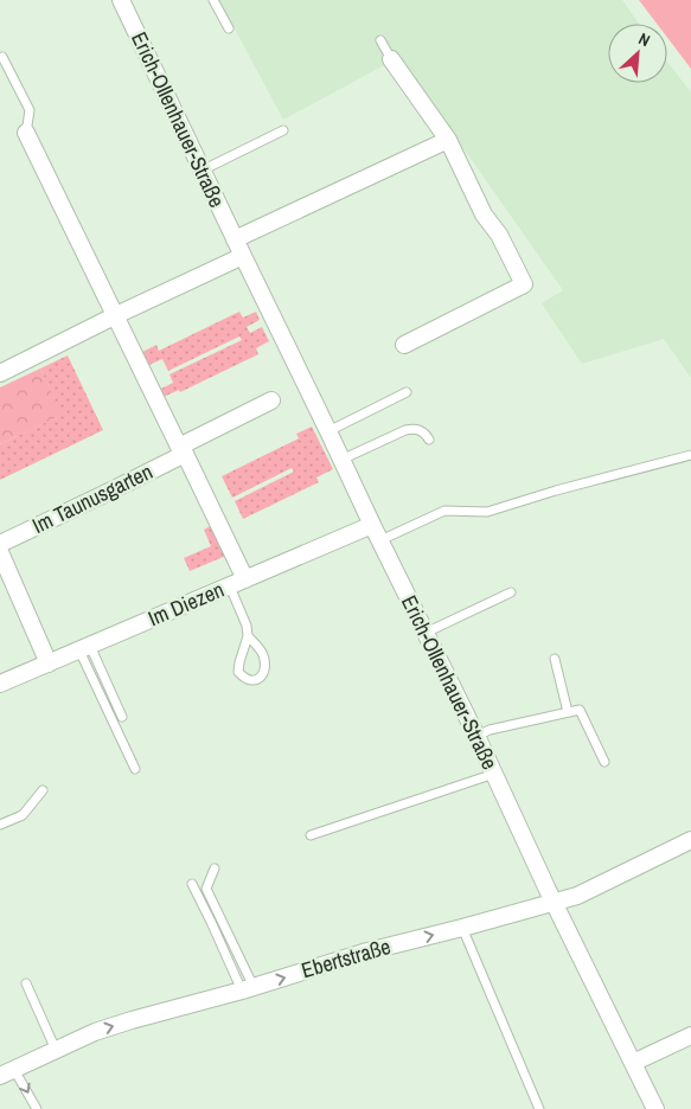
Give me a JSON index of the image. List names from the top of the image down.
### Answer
{
  "streets": {
    "street": [
      "Erich-Ollenhauer-Straße",
      "Im Taunusgarten",
      "Im Diezen",
      "Ebertstraße"
    ]
  },
  "crossings": [
    ["Erich-Ollenhauer-Straße", "Im Diezen"],
    ["Erich-Ollenhauer-Straße", "Ebertstraße"]
  ],
  "one_way": ["Ebertstraße"],
  "north": "top right"
}
